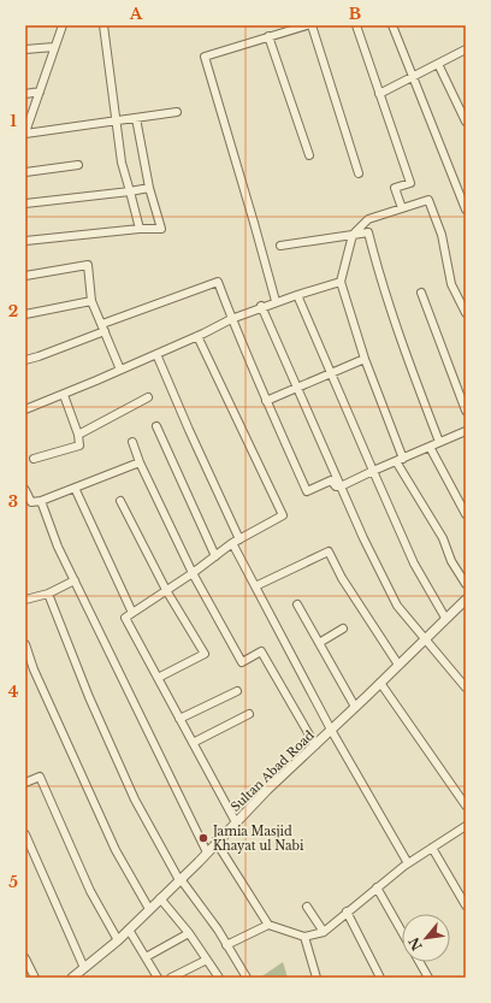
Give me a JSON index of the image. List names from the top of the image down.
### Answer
{
  "streets": {
    "street": ["Sultan Abad Road"]
  },
  "places": ["Jamia Masjid Khayat ul Nabi"],
  "north": "bottom left",
  "grid": {
    "columns": ["A", "B"],
    "rows": [
      "1",
      "2",
      "3",
      "4",
      "5"
    ]
  }
}
